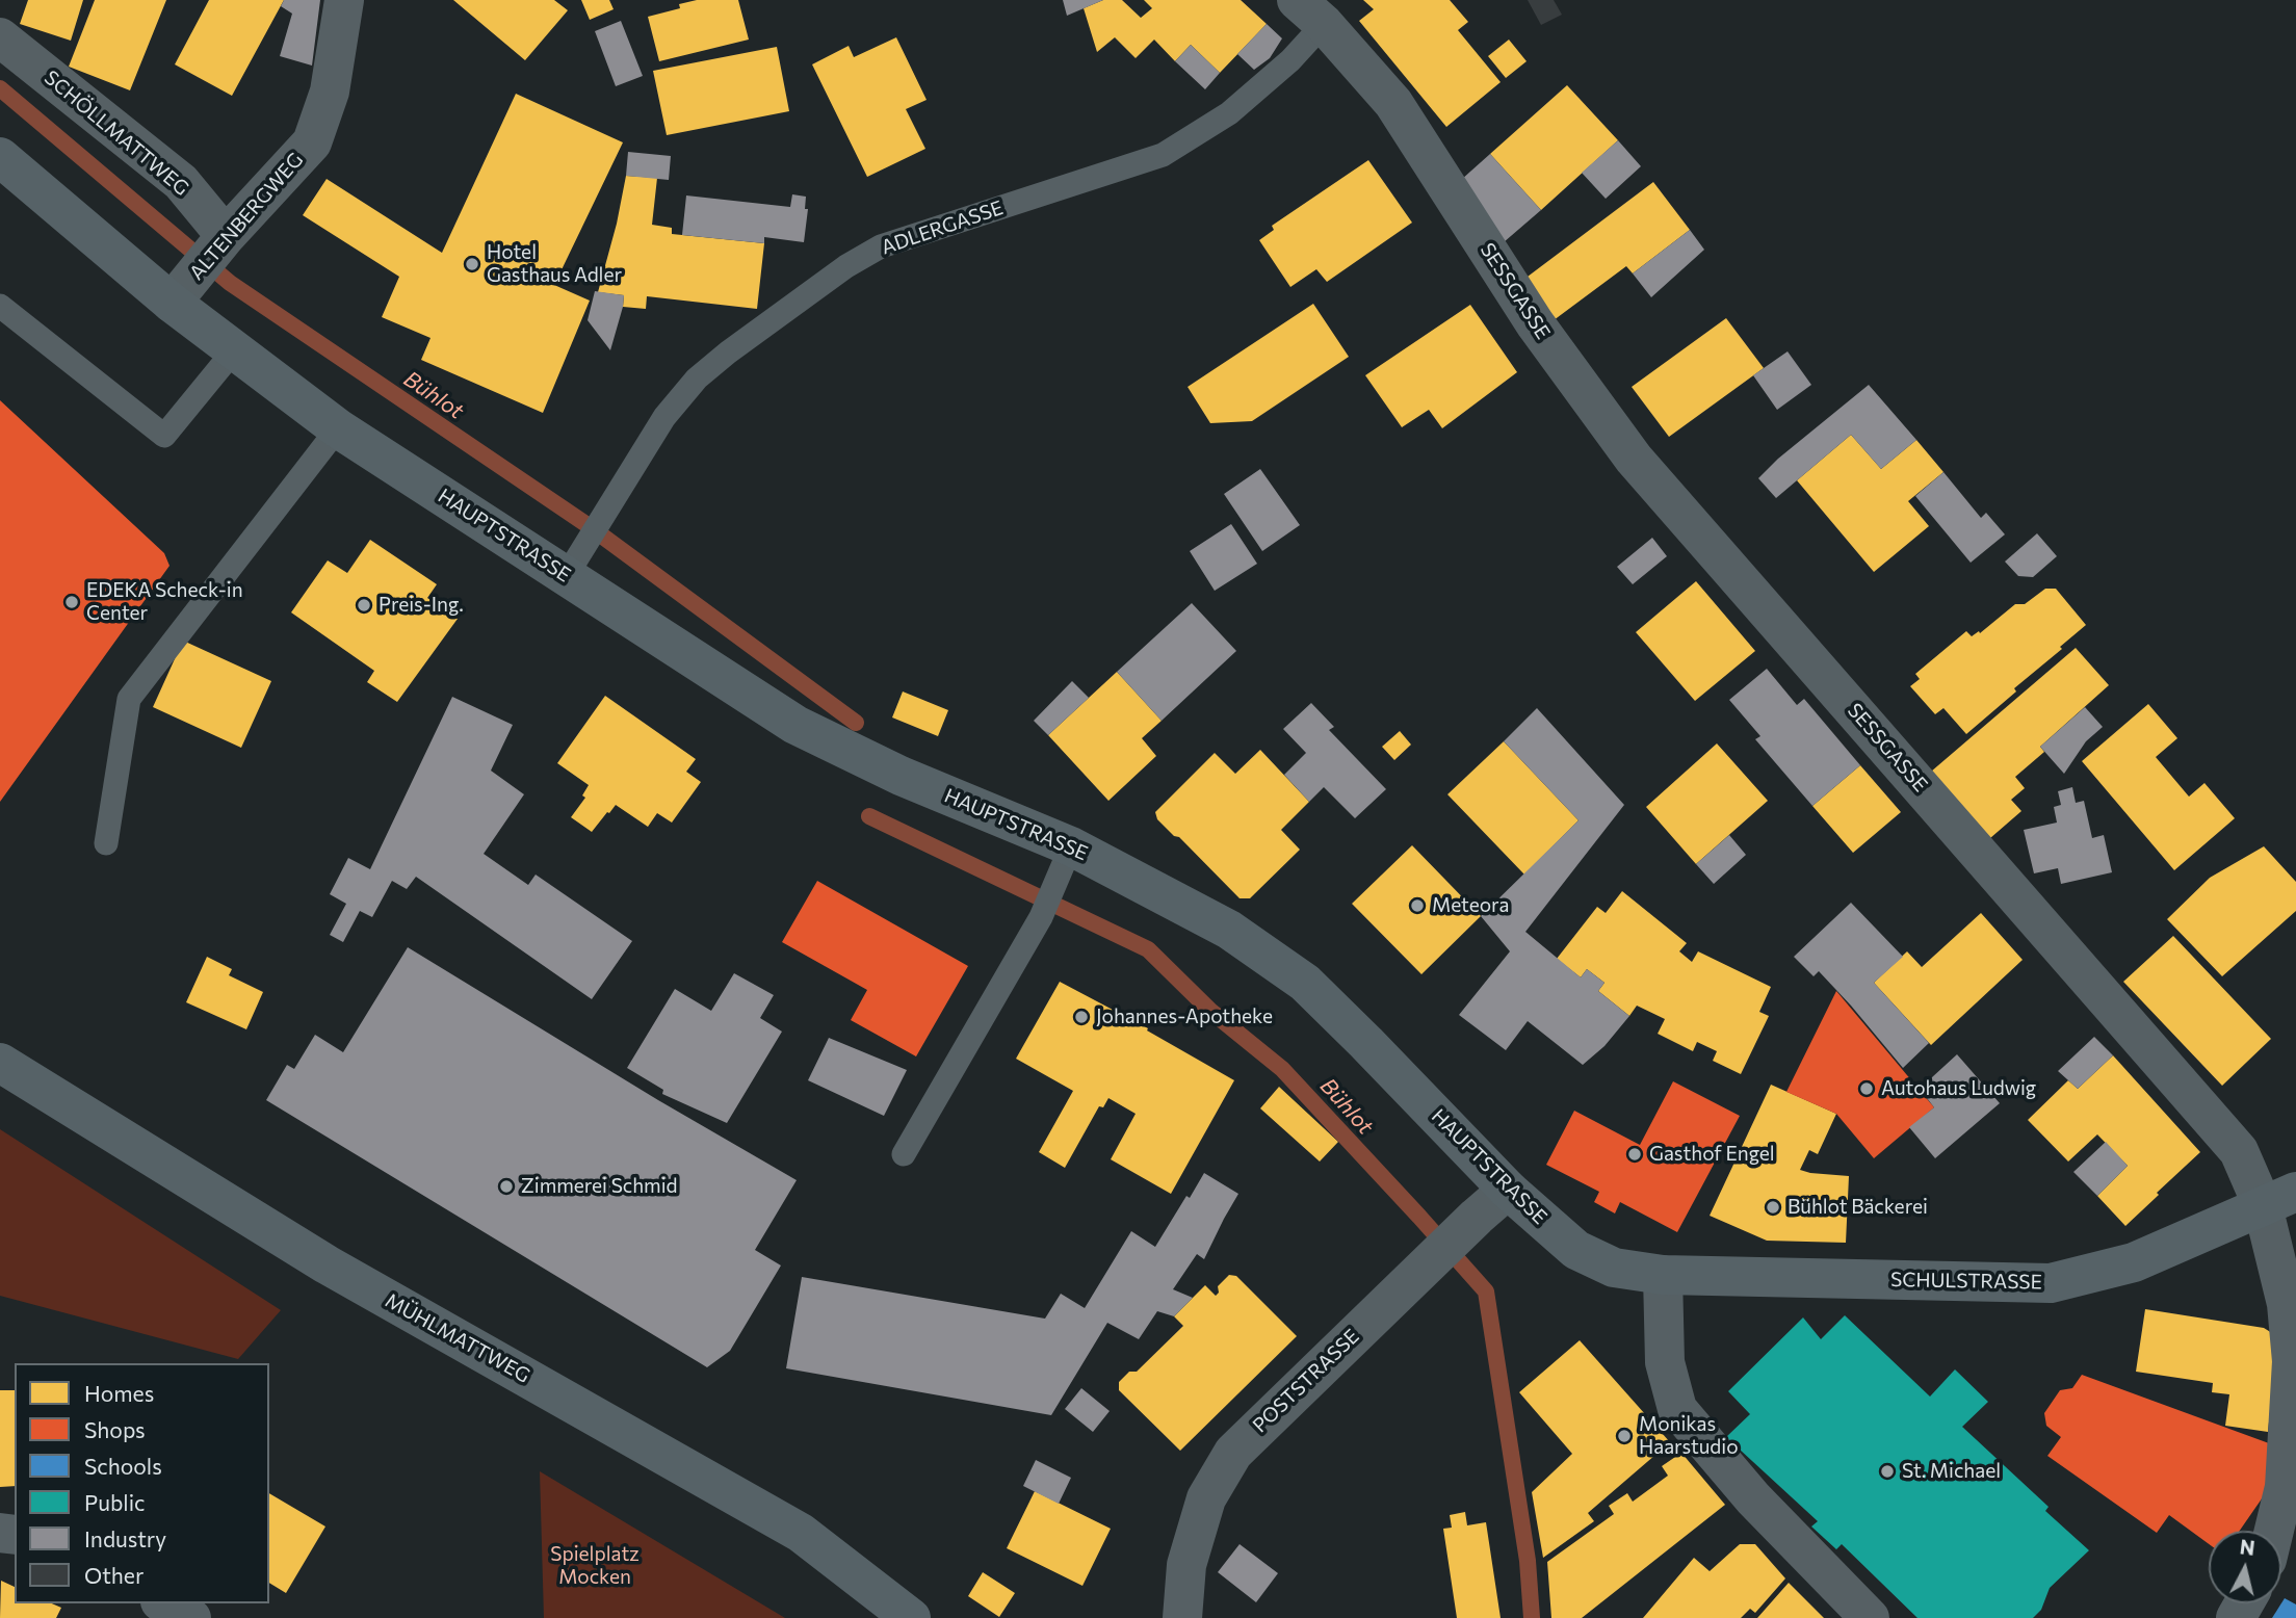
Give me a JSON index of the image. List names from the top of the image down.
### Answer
{
  "streets": {
    "street": [
      "SCHÖLLMATTWEG",
      "ALTENBERGWEG",
      "SESSGASSE",
      "HAUPTSTRASSE",
      "SCHULSTRASSE",
      "MÜHLMATTWEG",
      "POSTSTRASSE"
    ],
    "lane": ["ADLERGASSE"]
  },
  "crossings": [
    ["SCHÖLLMATTWEG", "ALTENBERGWEG"],
    ["ALTENBERGWEG", "HAUPTSTRASSE"],
    ["ADLERGASSE", "SESSGASSE"],
    ["ADLERGASSE", "HAUPTSTRASSE"],
    ["SESSGASSE", "SCHULSTRASSE"],
    ["HAUPTSTRASSE", "SCHULSTRASSE"],
    ["HAUPTSTRASSE", "POSTSTRASSE"]
  ],
  "water": ["Bühlot"],
  "parks": ["Spielplatz Mocken"],
  "places": [
    "Hotel Gasthaus Adler",
    "EDEKA Scheck-in Center",
    "Preis-Ing.",
    "Meteora",
    "Johannes-Apotheke",
    "Autohaus Ludwig",
    "Gasthof Engel",
    "Zimmerei Schmid",
    "Bühlot Bäckerei",
    "Monikas Haarstudio",
    "St. Michael"
  ],
  "legend": [
    "Homes",
    "Shops",
    "Schools",
    "Public",
    "Industry",
    "Other"
  ],
  "north": "top"
}
